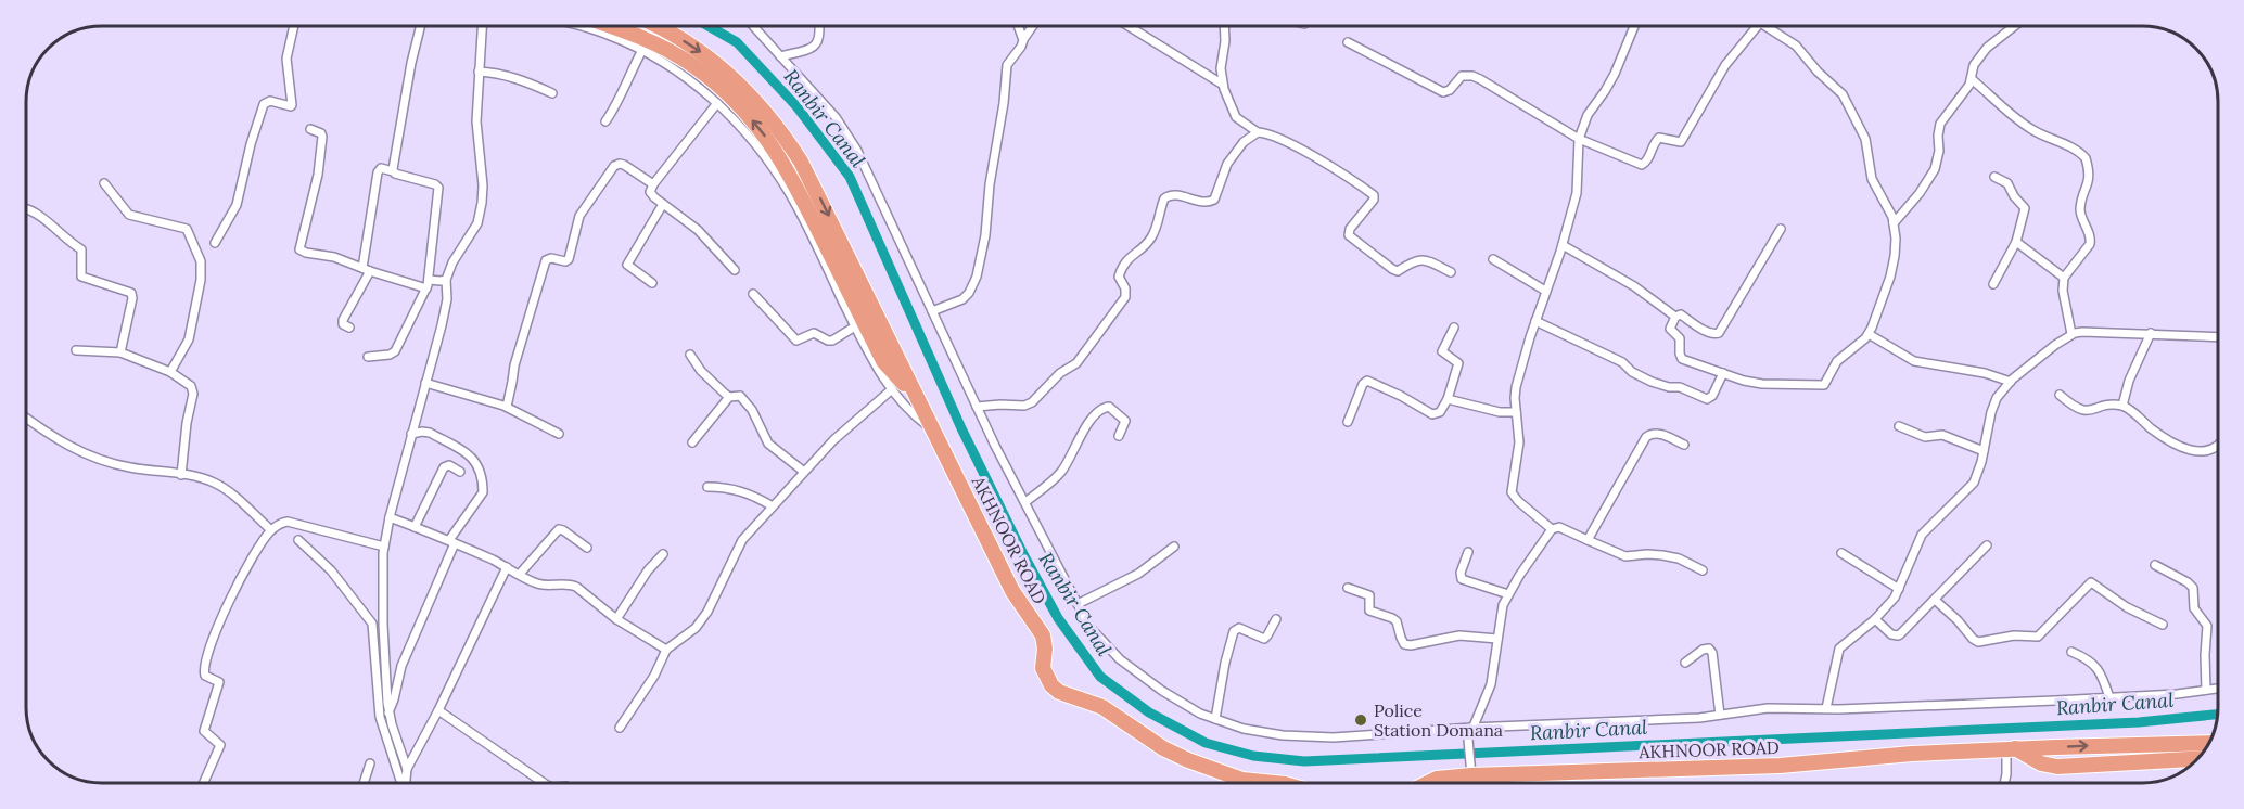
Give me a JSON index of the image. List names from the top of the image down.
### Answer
{
  "streets": {
    "highway": ["AKHNOOR ROAD"]
  },
  "water": ["Ranbir Canal"],
  "places": ["Police Station Domana"]
}
